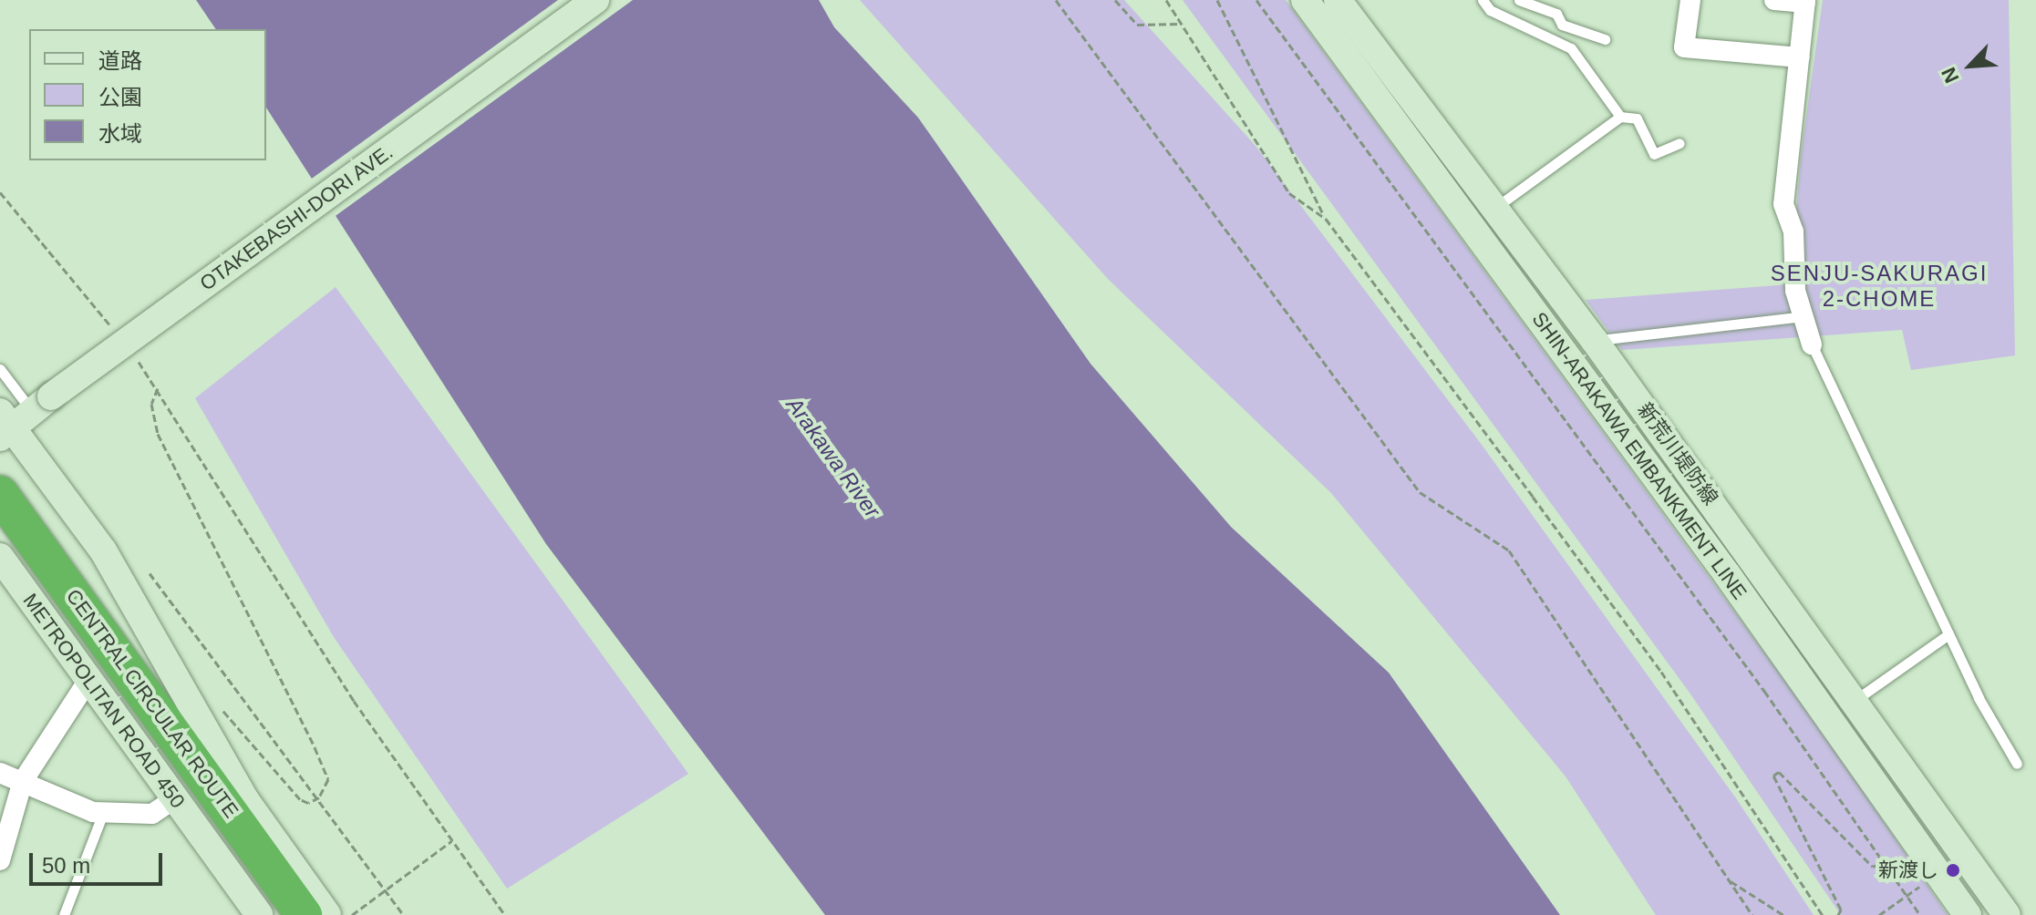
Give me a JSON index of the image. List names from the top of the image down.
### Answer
{
  "streets": {
    "highway": ["CENTRAL CIRCULAR ROUTE"],
    "main road": [
      "OTAKEBASHI-DORI AVE.",
      "新荒川堤防線",
      "SHIN-ARAKAWA EMBANKMENT LINE",
      "METROPOLITAN ROAD 450"
    ]
  },
  "districts": ["SENJU-SAKURAGI 2-CHOME"],
  "water": ["Arakawa River"],
  "places": ["新渡し"],
  "legend": ["道路", "公園", "水域"],
  "scale_bar": "50 m",
  "north": "bottom left"
}
